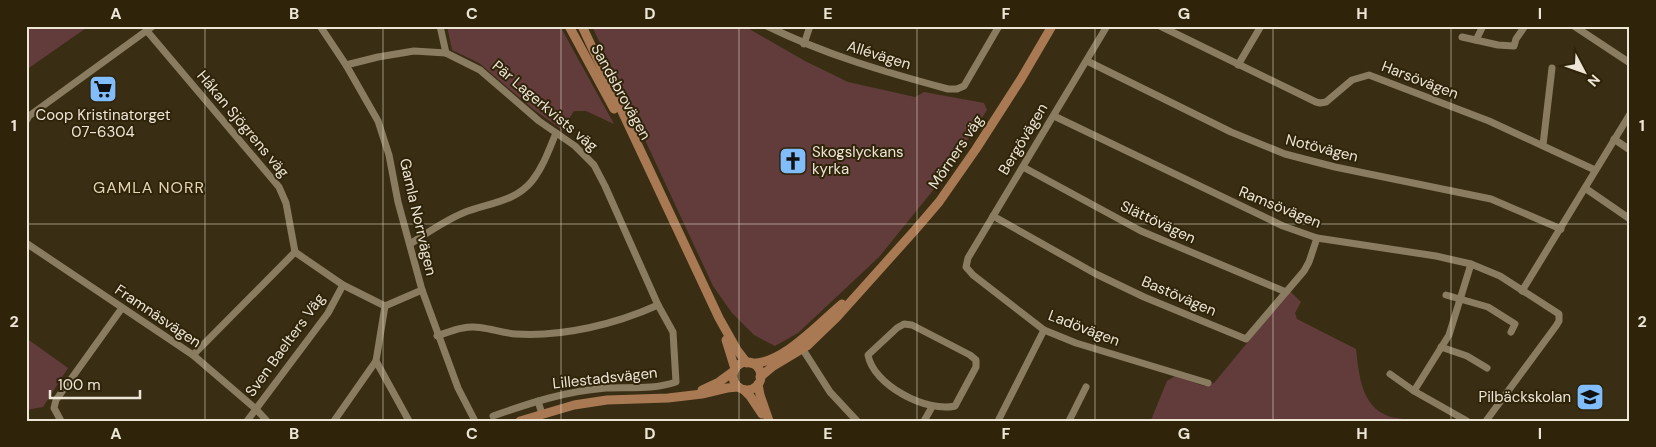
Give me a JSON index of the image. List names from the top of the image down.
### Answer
{
  "streets": {
    "main road": ["Sandsbrovägen", "Mörners väg", "Lillestadsvägen"],
    "street": [
      "Allévägen",
      "Harsövägen",
      "Pär Lagerkvists väg",
      "Håkan Sjögrens väg",
      "Bergövägen",
      "Notövägen",
      "Ramsövägen",
      "Gamla Norrvägen",
      "Slättövägen",
      "Bastövägen",
      "Framnäsvägen",
      "Ladövägen",
      "Sven Baelters Väg"
    ]
  },
  "crossings": [
    ["Sandsbrovägen", "Mörners väg"],
    ["Sandsbrovägen", "Lillestadsvägen"],
    ["Pär Lagerkvists väg", "Lillestadsvägen"],
    ["Bergövägen", "Notövägen"],
    ["Bergövägen", "Ramsövägen"],
    ["Bergövägen", "Slättövägen"],
    ["Bergövägen", "Bastövägen"],
    ["Bergövägen", "Ladövägen"],
    ["Mörners väg", "Lillestadsvägen"],
    ["Ramsövägen", "Bastövägen"],
    ["Slättövägen", "Bastövägen"],
    ["Framnäsvägen", "Sven Baelters Väg"]
  ],
  "districts": ["GAMLA NORR"],
  "places": {
    "supermarket": ["Coop Kristinatorget 07-6304"],
    "church": ["Skogslyckans kyrka"],
    "school or university": ["Pilbäckskolan"]
  },
  "scale_bar": "100 m",
  "north": "bottom right",
  "grid": {
    "columns": [
      "A",
      "B",
      "C",
      "D",
      "E",
      "F",
      "G",
      "H",
      "I"
    ],
    "rows": ["1", "2"]
  }
}
